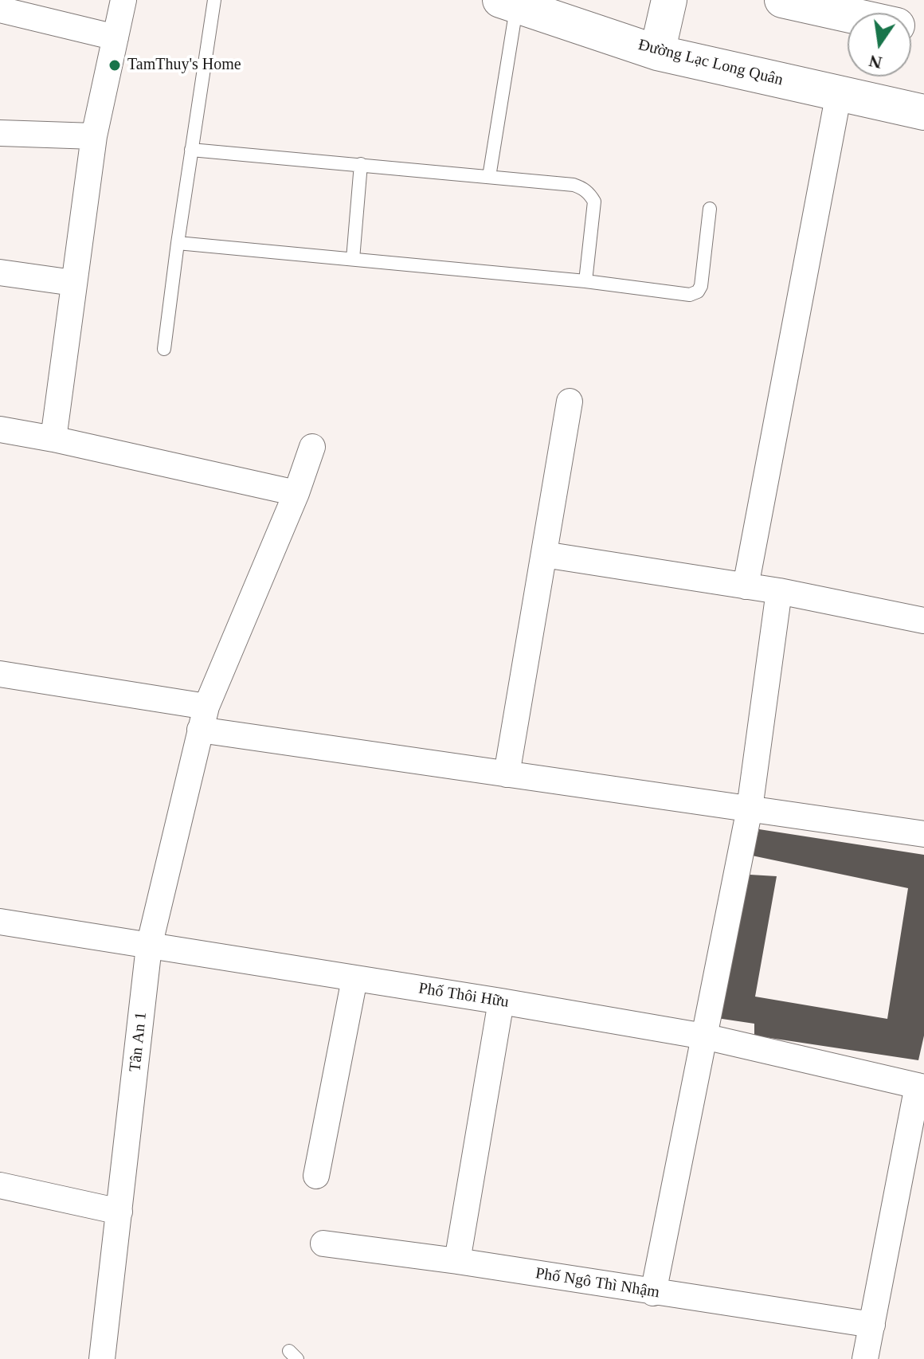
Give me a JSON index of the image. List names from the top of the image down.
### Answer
{
  "streets": {
    "street": [
      "Đường Lạc Long Quân",
      "Phố Thôi Hữu",
      "Tân An 1",
      "Phố Ngô Thì Nhậm"
    ]
  },
  "crossings": [
    ["Phố Thôi Hữu", "Tân An 1"]
  ],
  "places": ["TamThuy's Home"],
  "north": "bottom"
}
